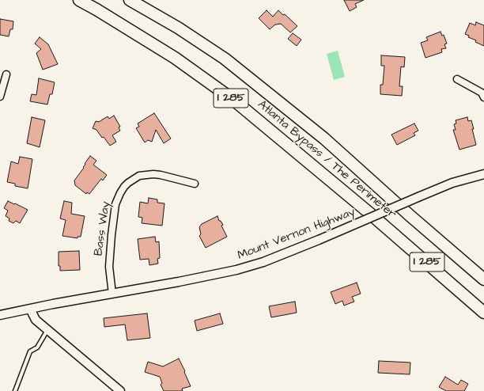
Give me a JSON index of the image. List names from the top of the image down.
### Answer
{
  "streets": {
    "highway": ["I 285", "Atlanta Bypass / The Perimeter"],
    "street": ["Bass Way", "Mount Vernon Highway"]
  },
  "crossings": [
    ["Bass Way", "Mount Vernon Highway"]
  ]
}
